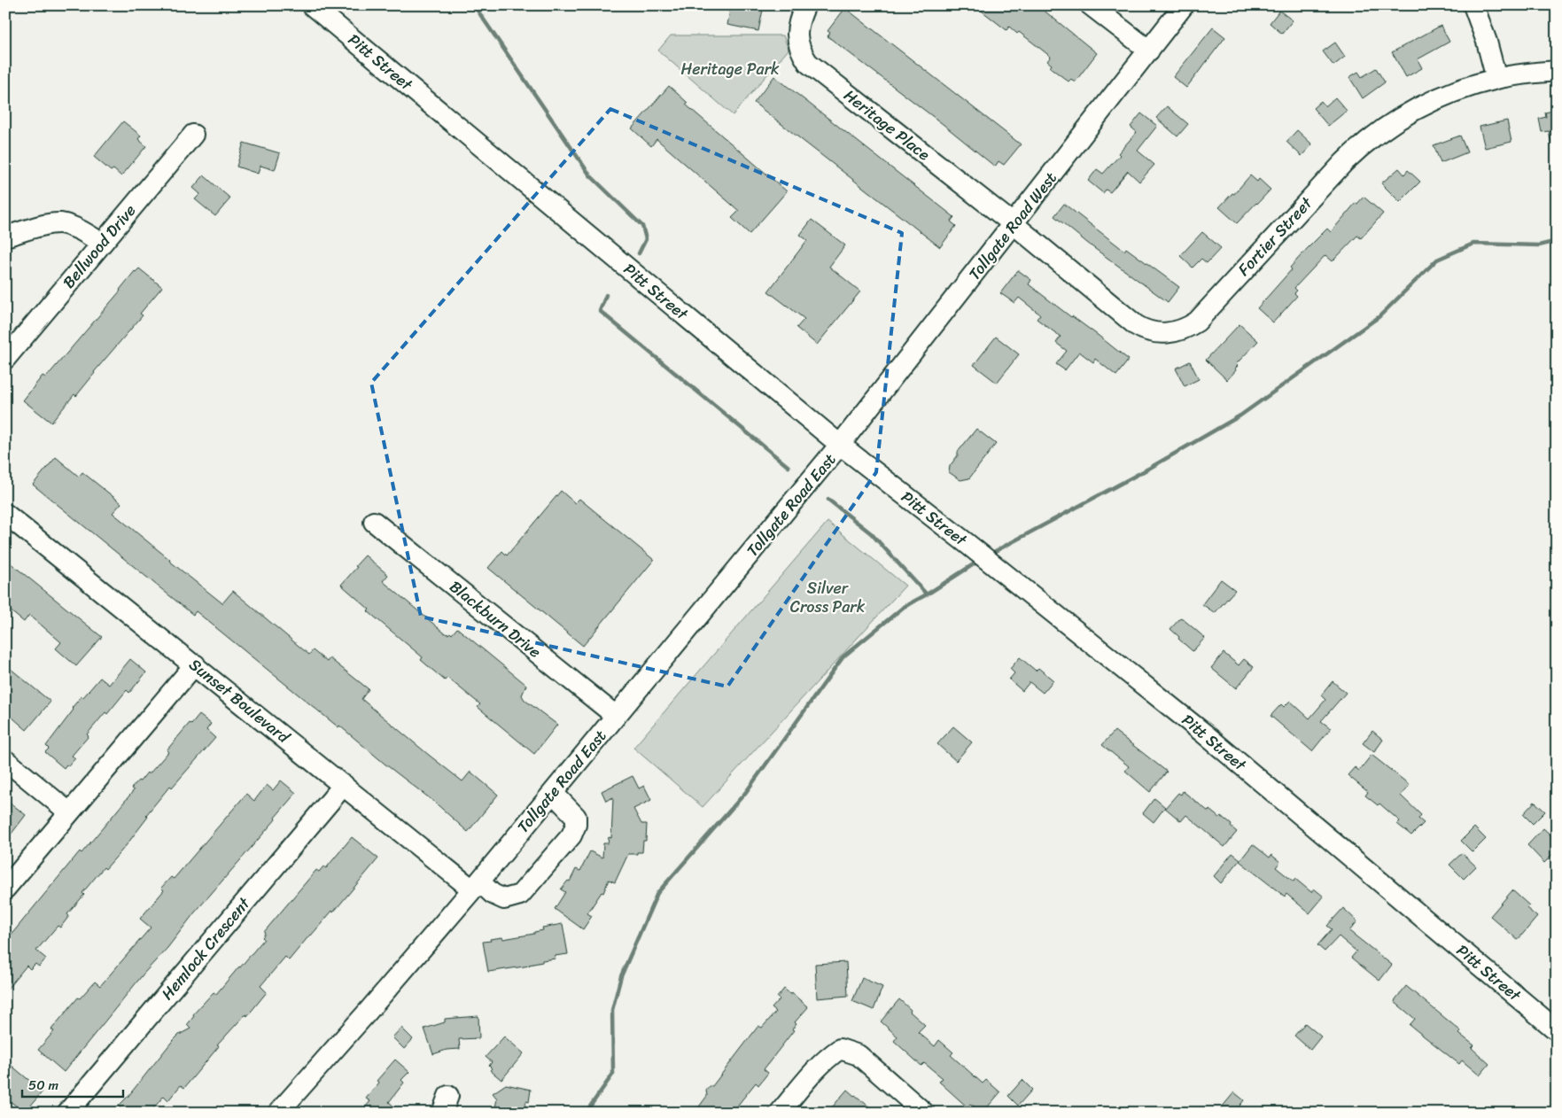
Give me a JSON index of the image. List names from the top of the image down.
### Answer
{
  "streets": {
    "street": [
      "Pitt Street",
      "Heritage Place",
      "Tollgate Road West",
      "Fortier Street",
      "Bellwood Drive",
      "Tollgate Road East",
      "Blackburn Drive",
      "Sunset Boulevard",
      "Hemlock Crescent"
    ]
  },
  "crossings": [
    ["Pitt Street", "Tollgate Road West"],
    ["Pitt Street", "Tollgate Road East"],
    ["Heritage Place", "Tollgate Road West"],
    ["Heritage Place", "Fortier Street"],
    ["Tollgate Road West", "Fortier Street"],
    ["Tollgate Road West", "Tollgate Road East"],
    ["Tollgate Road East", "Blackburn Drive"],
    ["Tollgate Road East", "Sunset Boulevard"],
    ["Sunset Boulevard", "Hemlock Crescent"]
  ],
  "parks": ["Heritage Park", "Silver Cross Park"],
  "scale_bar": "50 m"
}
